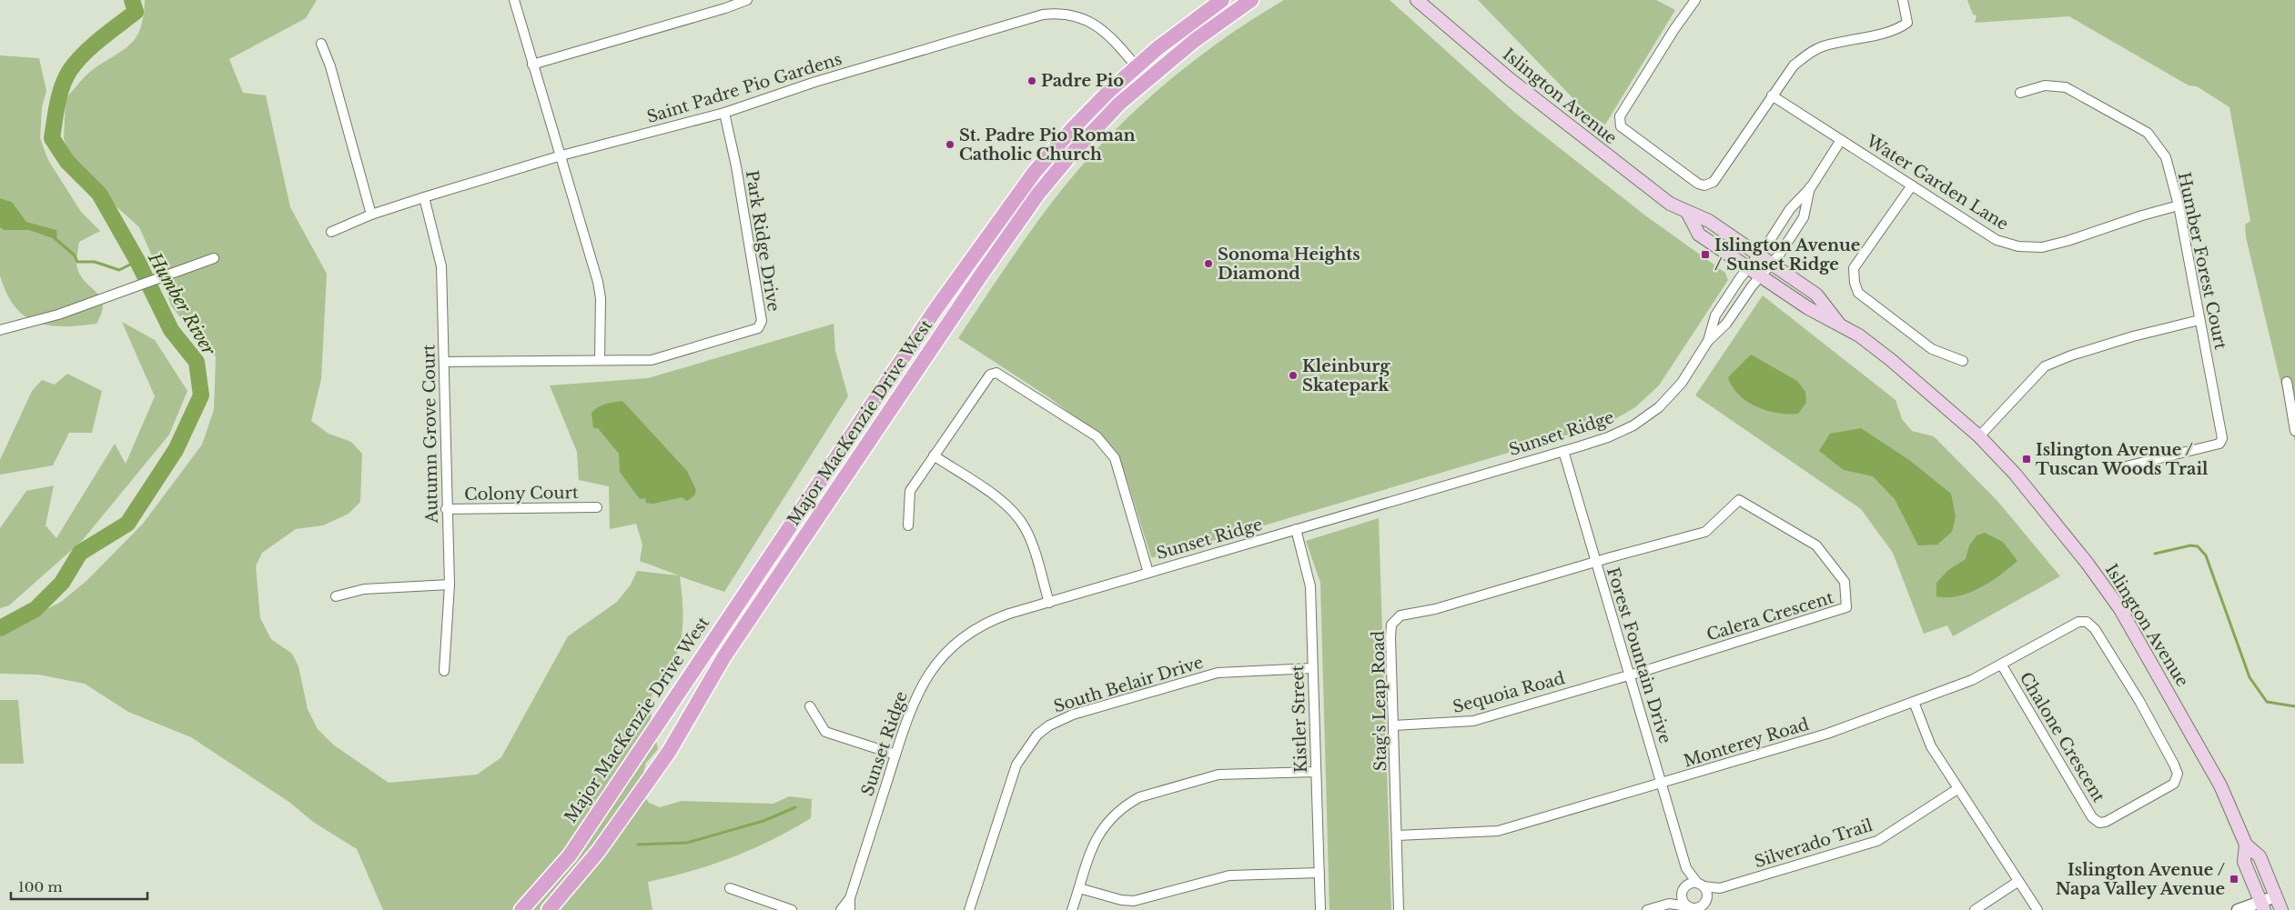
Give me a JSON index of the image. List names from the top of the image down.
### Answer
{
  "streets": {
    "main road": ["Islington Avenue", "Major MacKenzie Drive West"],
    "street": [
      "Saint Padre Pio Gardens",
      "Water Garden Lane",
      "Park Ridge Drive",
      "Humber Forest Court",
      "Autumn Grove Court",
      "Sunset Ridge",
      "Colony Court",
      "Calera Crescent",
      "Forest Fountain Drive",
      "South Belair Drive",
      "Sequoia Road",
      "Stag's Leap Road",
      "Kistler Street",
      "Chalone Crescent",
      "Monterey Road",
      "Silverado Trail"
    ]
  },
  "crossings": [
    ["Saint Padre Pio Gardens", "Park Ridge Drive"],
    ["Saint Padre Pio Gardens", "Major MacKenzie Drive West"],
    ["Saint Padre Pio Gardens", "Autumn Grove Court"],
    ["Islington Avenue", "Sunset Ridge"],
    ["Water Garden Lane", "Humber Forest Court"],
    ["Park Ridge Drive", "Autumn Grove Court"],
    ["Autumn Grove Court", "Colony Court"],
    ["Sunset Ridge", "Forest Fountain Drive"],
    ["Sunset Ridge", "Kistler Street"],
    ["Calera Crescent", "Forest Fountain Drive"],
    ["Calera Crescent", "Sequoia Road"],
    ["Calera Crescent", "Stag's Leap Road"],
    ["Forest Fountain Drive", "Sequoia Road"],
    ["Forest Fountain Drive", "Stag's Leap Road"],
    ["Forest Fountain Drive", "Monterey Road"],
    ["Forest Fountain Drive", "Silverado Trail"],
    ["South Belair Drive", "Kistler Street"],
    ["Sequoia Road", "Stag's Leap Road"],
    ["Stag's Leap Road", "Monterey Road"],
    ["Chalone Crescent", "Monterey Road"]
  ],
  "water": ["Humber River"],
  "places": {
    "other": [
      "Padre Pio",
      "St. Padre Pio Roman Catholic Church",
      "Sonoma Heights Diamond",
      "Kleinburg Skatepark"
    ],
    "transit": ["Islington Avenue / Sunset Ridge", "Islington Avenue / Tuscan Woods Trail", "Islington Avenue / Napa Valley Avenue"]
  },
  "scale_bar": "100 m"
}
